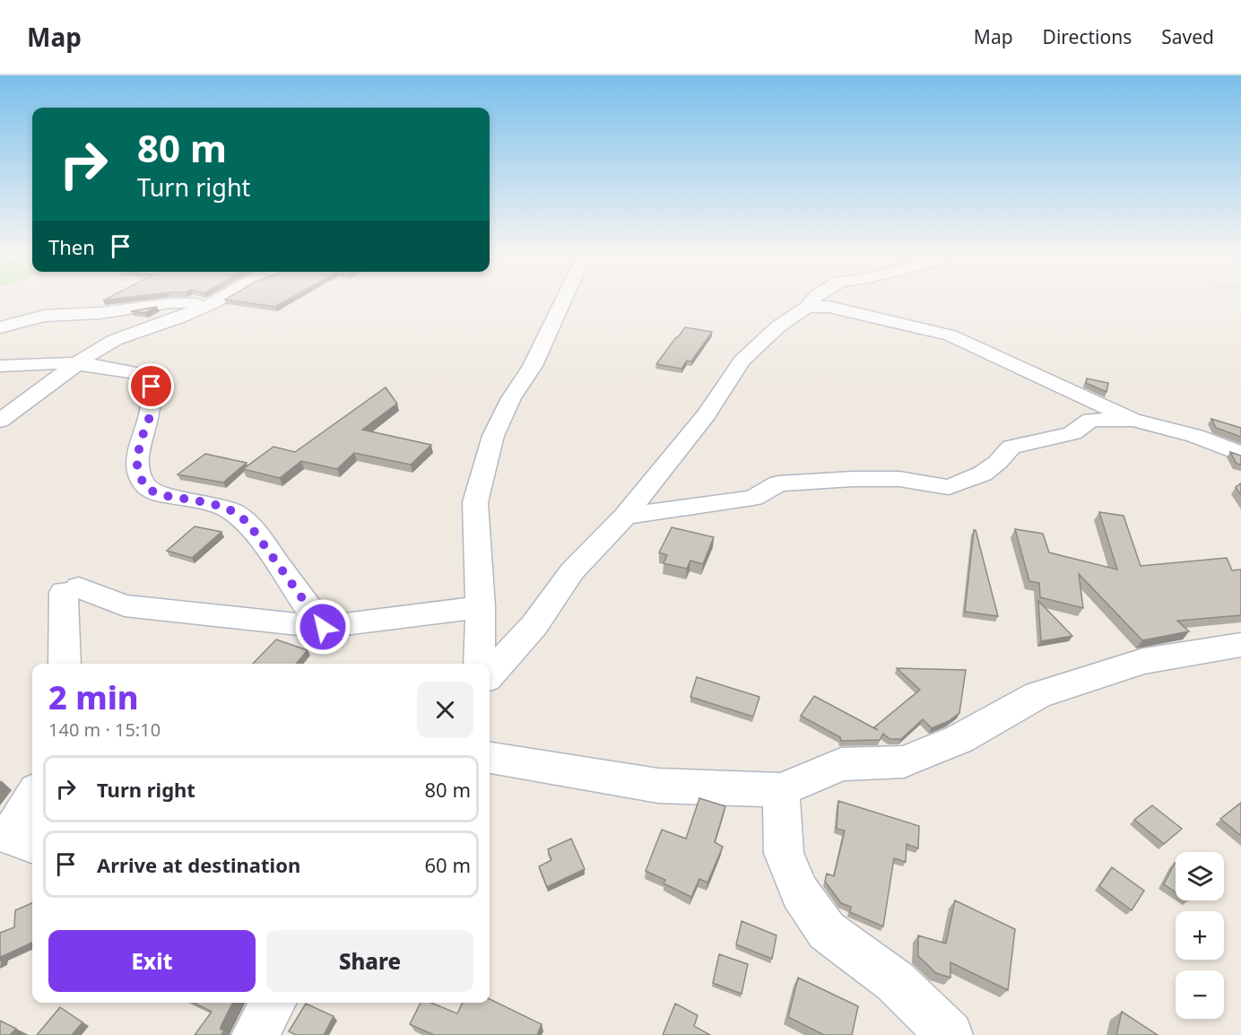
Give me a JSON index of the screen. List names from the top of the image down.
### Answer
{
  "page": {
    "header": "Map",
    "nav": ["Map", "Directions", "Saved"],
    "turn": ["80 m", "Turn right"],
    "then": "Then",
    "heading": ["2 min", "140 m · 15:10"],
    "list": [
      {
        "name": "Turn right",
        "value": "80 m"
      },
      {
        "name": "Arrive at destination",
        "value": "60 m"
      }
    ],
    "map_buttons": ["+", "−"],
    "buttons": ["Exit", "Share"]
  }
}
